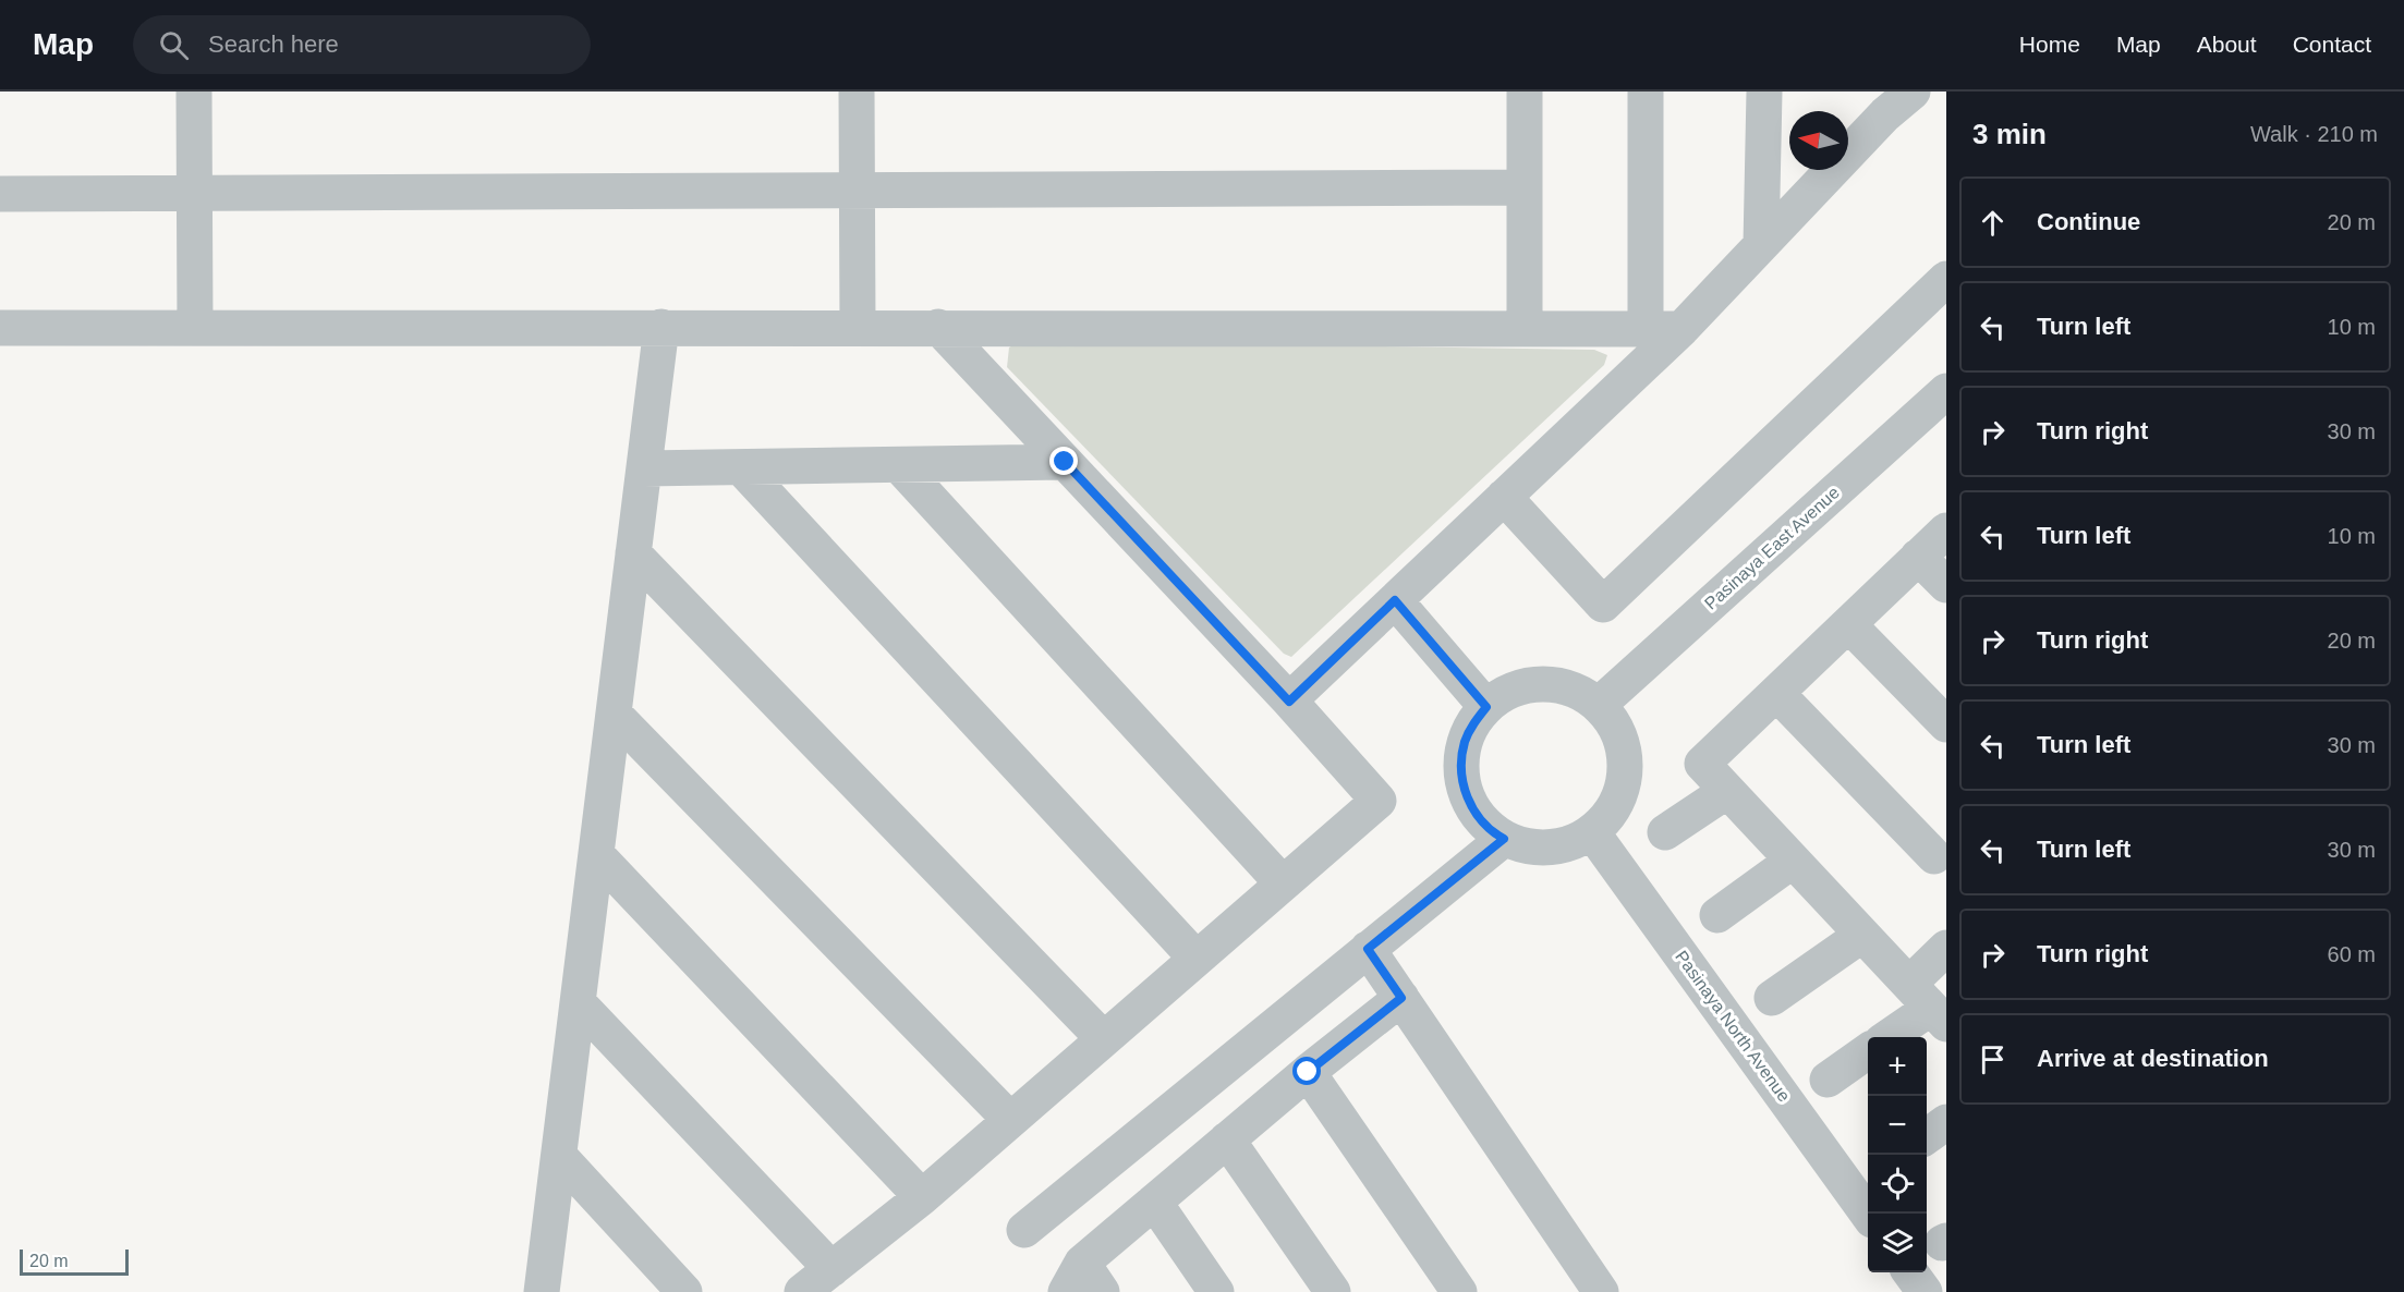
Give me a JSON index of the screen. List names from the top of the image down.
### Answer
{
  "streets": {
    "street": ["Pasinaya East Avenue", "Pasinaya North Avenue"]
  },
  "crossings": [
    ["Pasinaya East Avenue", "Pasinaya North Avenue"]
  ],
  "scale_bar": "20 m",
  "north": "left",
  "page": {
    "header": "Map",
    "search": "Search here",
    "nav": [
      "Home",
      "Map",
      "About",
      "Contact"
    ],
    "heading": ["3 min", "Walk · 210 m"],
    "list": [
      ["Continue", "20 m"],
      ["Turn left", "10 m"],
      ["Turn right", "30 m"],
      ["Turn left", "10 m"],
      ["Turn right", "20 m"],
      ["Turn left", "30 m"],
      ["Turn left", "30 m"],
      ["Turn right", "60 m"],
      "Arrive at destination"
    ],
    "map_buttons": ["+", "−"],
    "scale": "20 m"
  }
}
